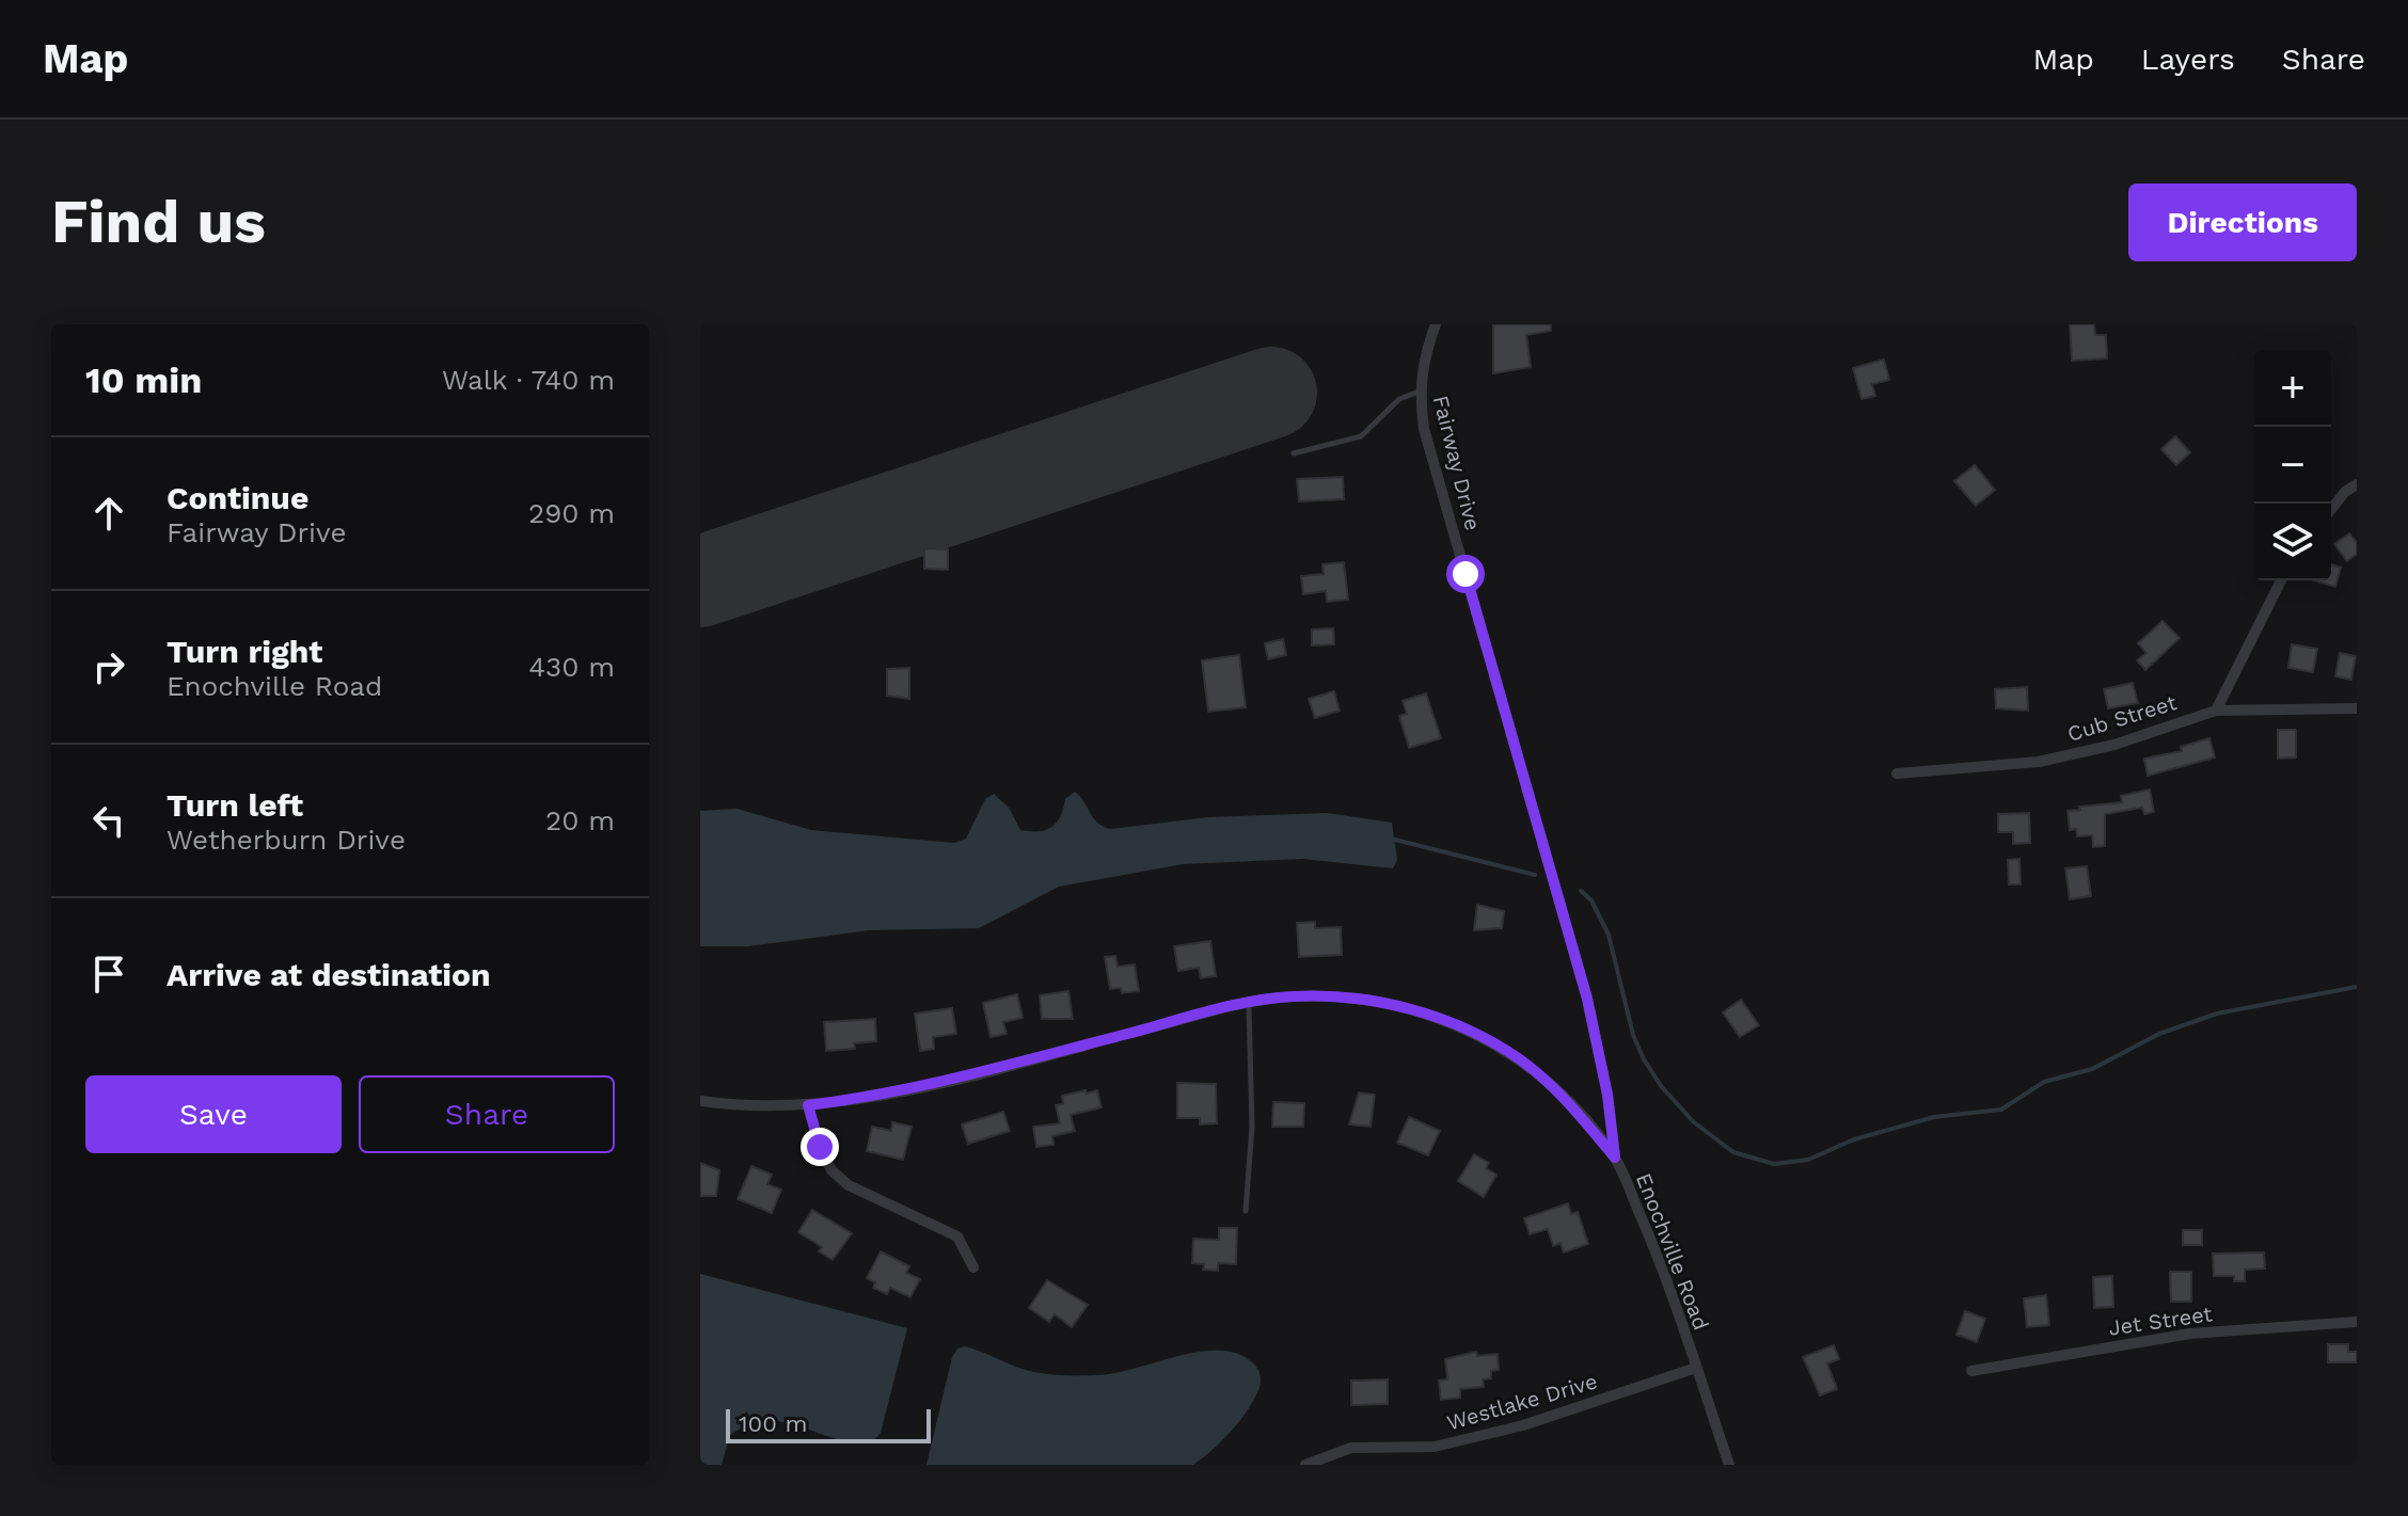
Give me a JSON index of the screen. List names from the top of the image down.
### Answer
{
  "streets": {
    "street": [
      "Fairway Drive",
      "Cub Street",
      "Enochville Road",
      "Jet Street",
      "Westlake Drive"
    ]
  },
  "crossings": [
    ["Fairway Drive", "Enochville Road"],
    ["Enochville Road", "Westlake Drive"]
  ],
  "scale_bar": "100 m",
  "page": {
    "header": "Map",
    "nav": ["Map", "Layers", "Share"],
    "buttons": [
      "Directions",
      ["Save", "Share"]
    ],
    "title": "Find us",
    "heading": ["10 min", "Walk · 740 m"],
    "map_buttons": ["+", "−"],
    "list": [
      ["Continue", "Fairway Drive", "290 m"],
      ["Turn right", "Enochville Road", "430 m"],
      ["Turn left", "Wetherburn Drive", "20 m"],
      "Arrive at destination"
    ],
    "scale": "100 m"
  }
}
